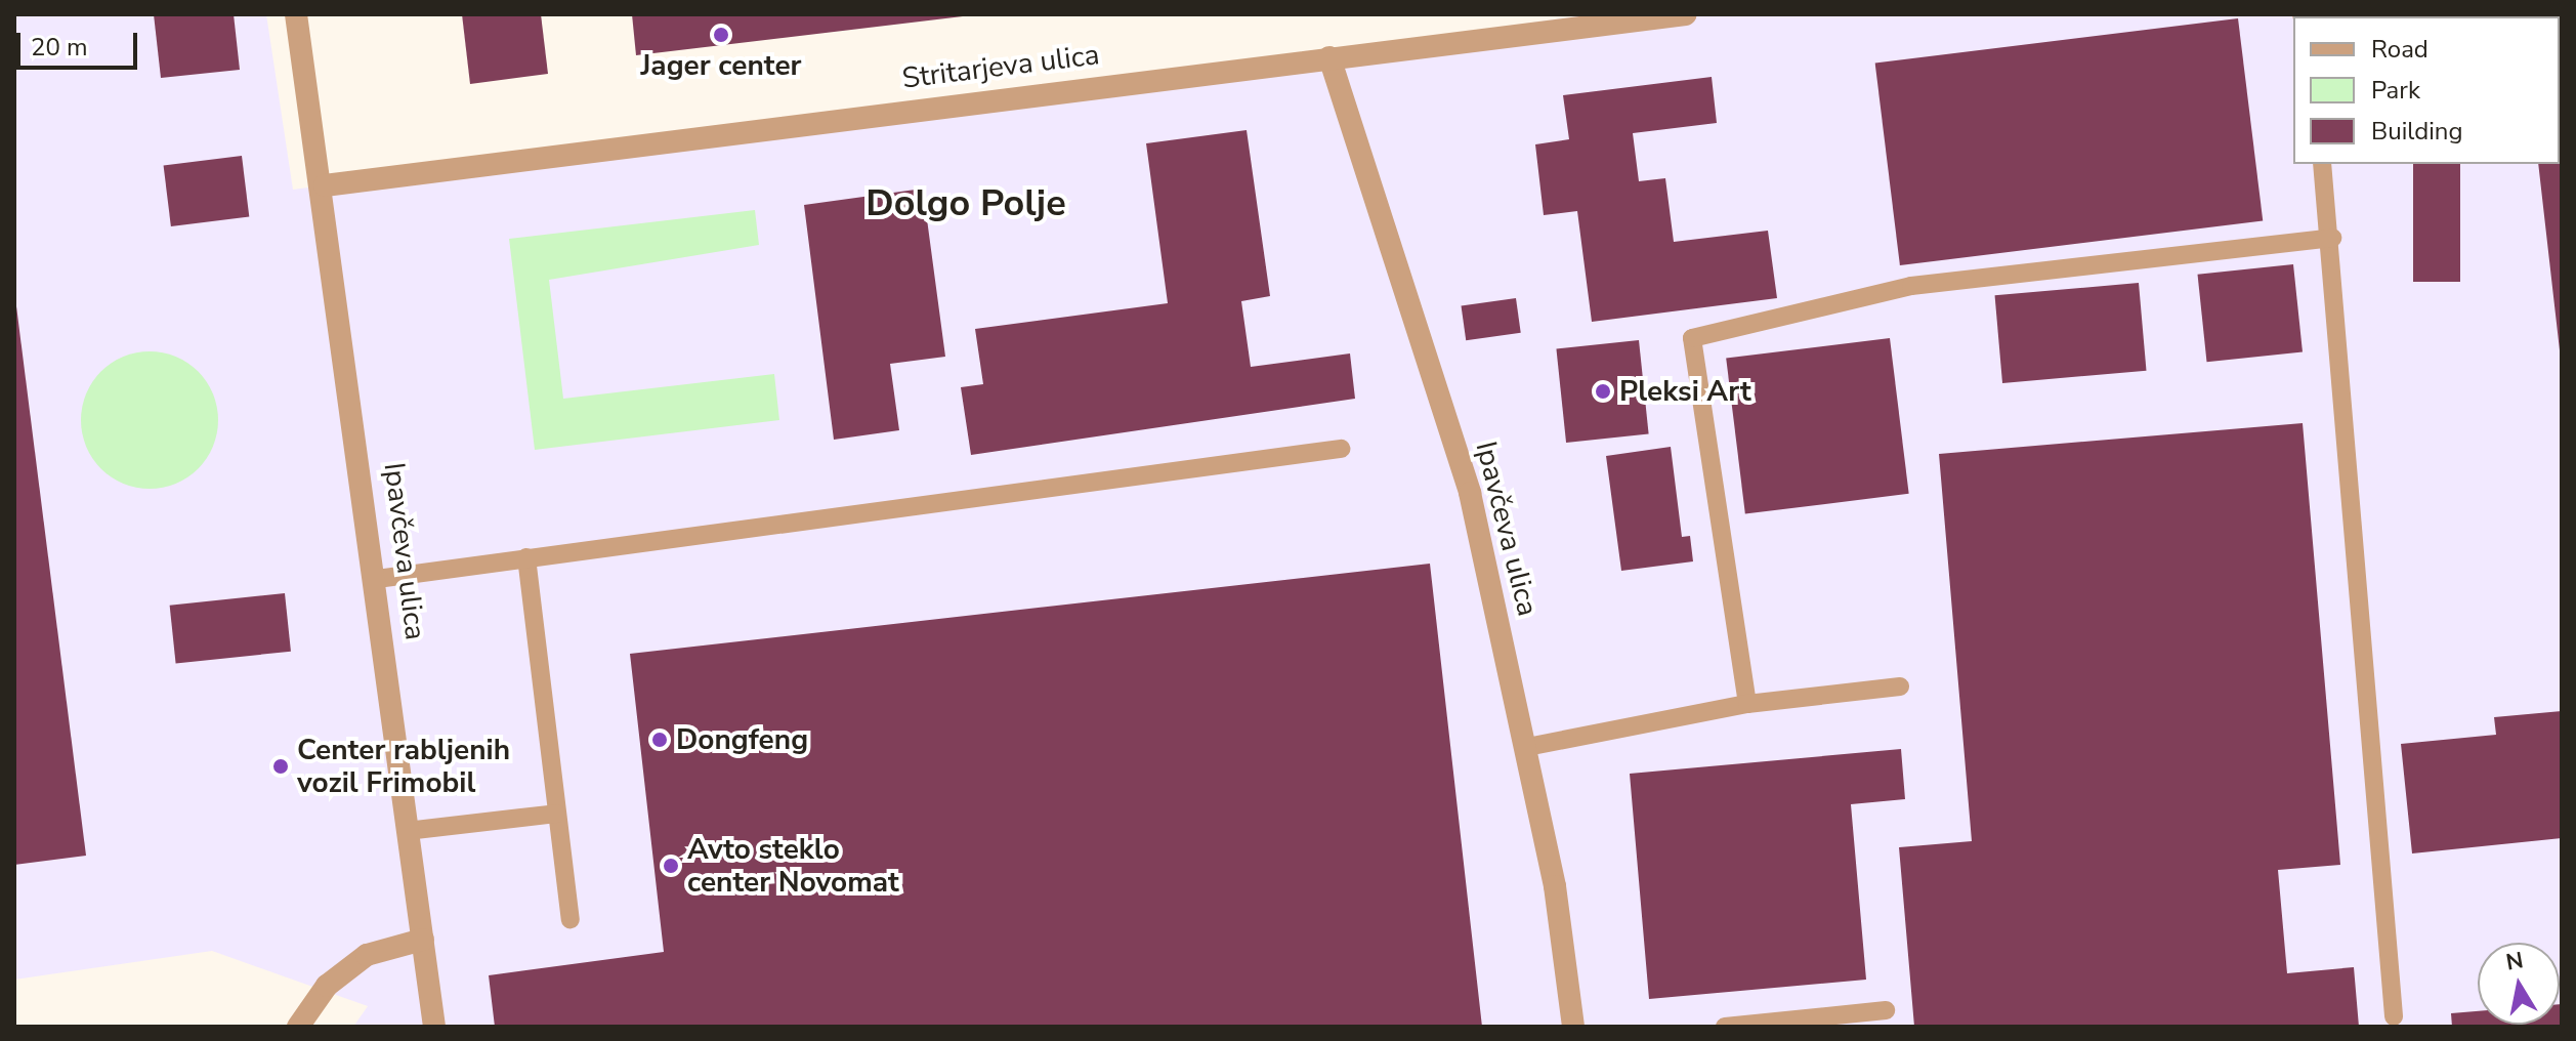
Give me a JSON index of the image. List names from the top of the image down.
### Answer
{
  "streets": {
    "street": ["Stritarjeva ulica", "Ipavčeva ulica"]
  },
  "crossings": [
    ["Stritarjeva ulica", "Ipavčeva ulica"]
  ],
  "districts": ["Dolgo Polje"],
  "places": [
    "Jager center",
    "Pleksi Art",
    "Dongfeng",
    "Center rabljenih vozil Frimobil",
    "Avto steklo center Novomat"
  ],
  "legend": ["Road", "Park", "Building"],
  "scale_bar": "20 m",
  "north": "top"
}
